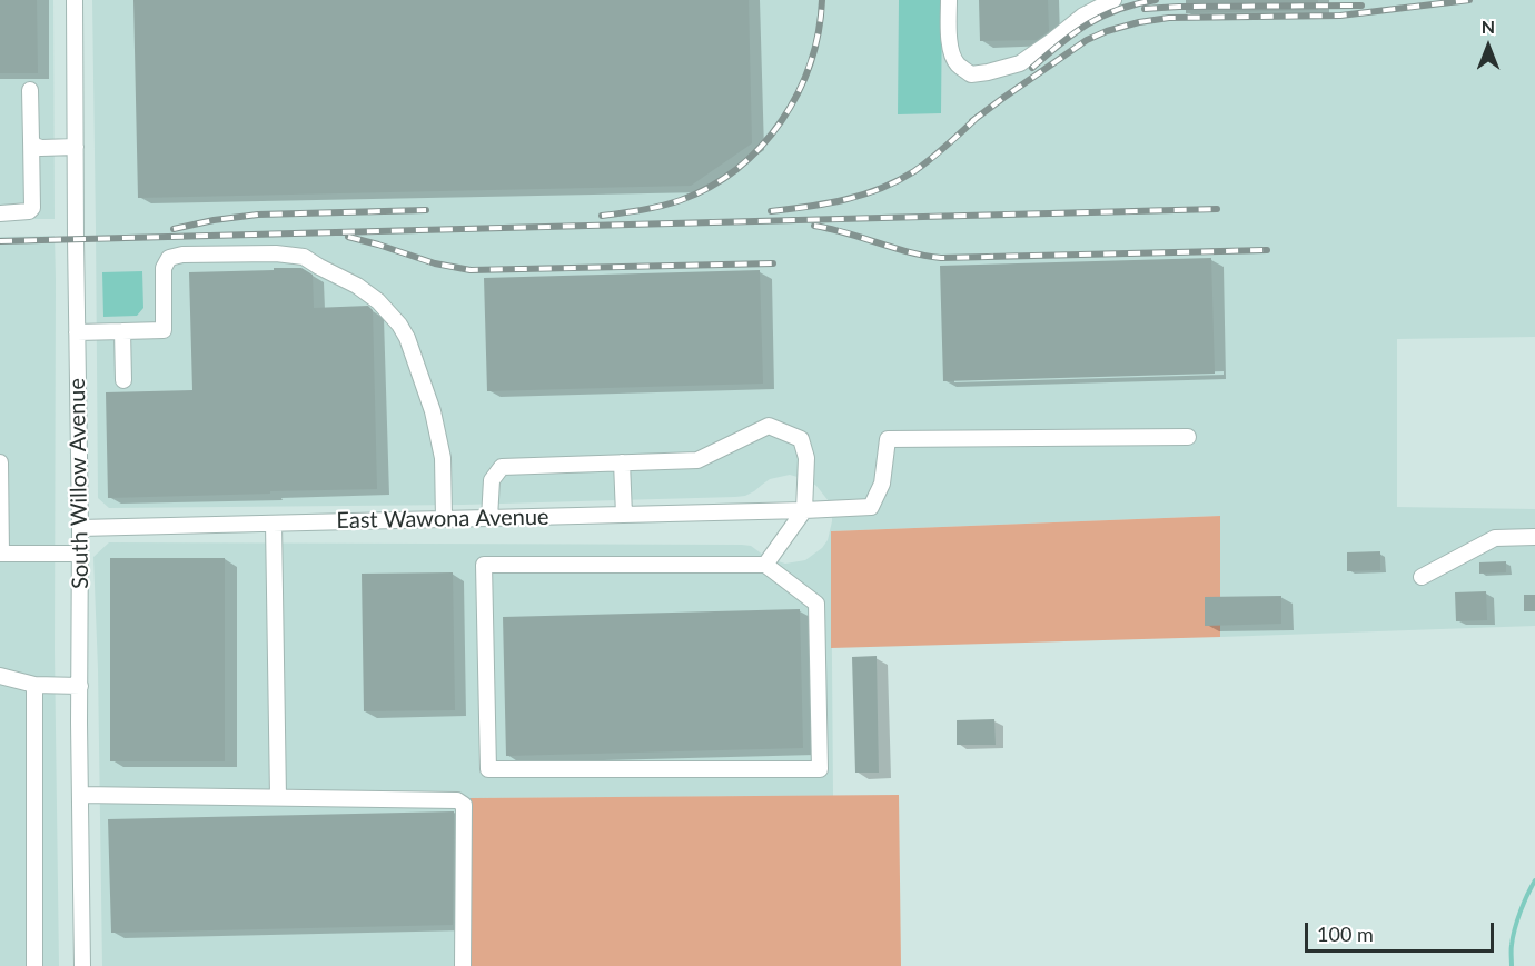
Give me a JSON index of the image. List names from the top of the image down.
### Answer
{
  "streets": {
    "street": ["South Willow Avenue", "East Wawona Avenue"]
  },
  "crossings": [
    ["South Willow Avenue", "East Wawona Avenue"]
  ],
  "scale_bar": "100 m",
  "north": "top"
}
